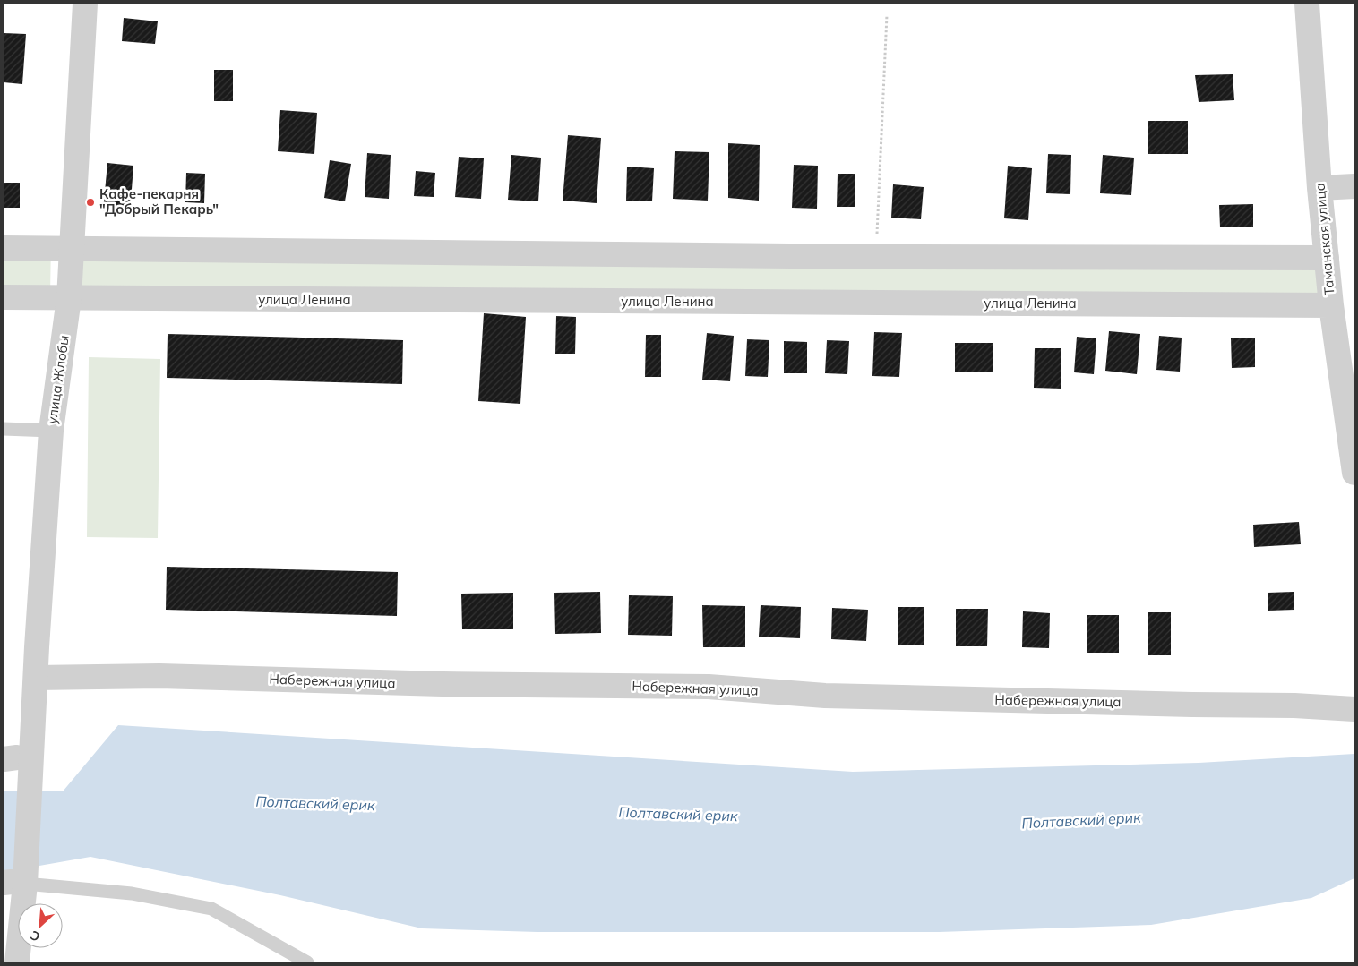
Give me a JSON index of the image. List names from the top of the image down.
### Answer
{
  "streets": {
    "street": [
      "Таманская улица",
      "улица Ленина",
      "улица Жлобы",
      "Набережная улица"
    ]
  },
  "crossings": [
    ["Таманская улица", "улица Ленина"],
    ["улица Ленина", "улица Жлобы"],
    ["улица Жлобы", "Набережная улица"]
  ],
  "water": ["Полтавский ерик"],
  "places": ["Кафе-пекарня \"Добрый Пекарь\""],
  "north": "bottom left"
}
